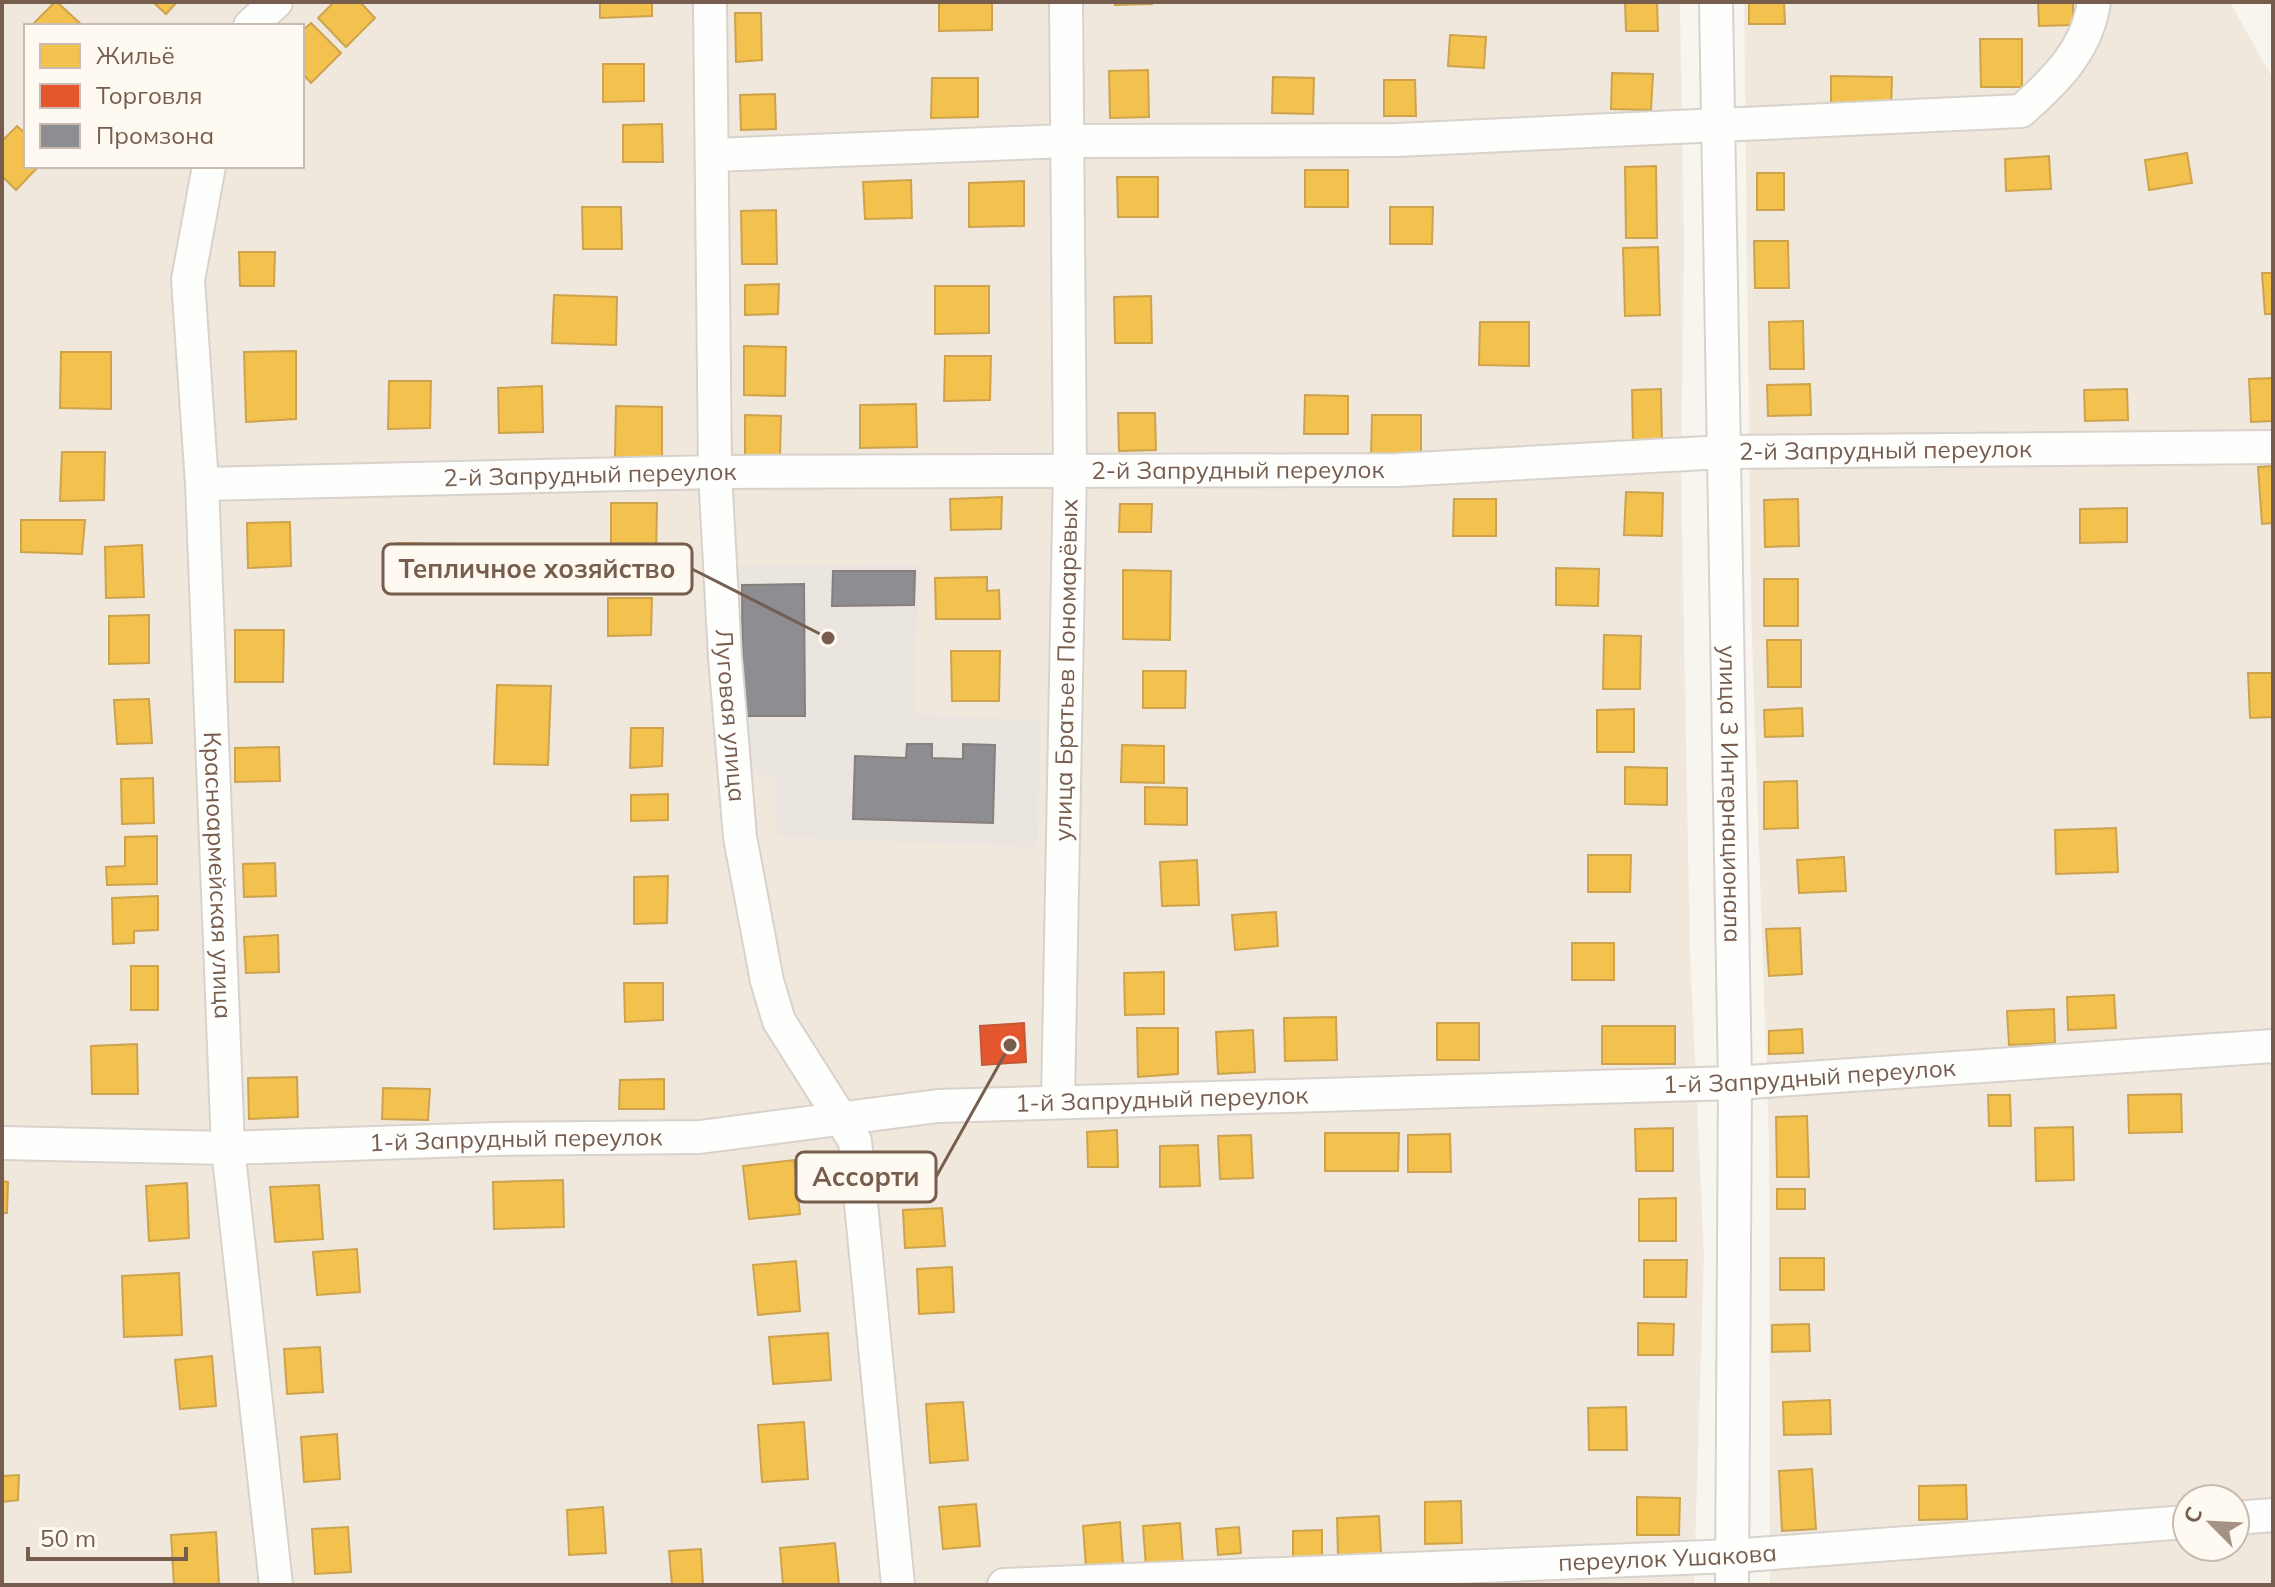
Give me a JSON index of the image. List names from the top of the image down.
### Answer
{
  "streets": {
    "street": [
      "2-й Запрудный переулок",
      "улица Братьев Пономарёвых",
      "Луговая улица",
      "улица 3 Интернационала",
      "Красноармейская улица",
      "1-й Запрудный переулок",
      "переулок Ушакова"
    ]
  },
  "crossings": [
    ["2-й Запрудный переулок", "улица Братьев Пономарёвых"],
    ["2-й Запрудный переулок", "Луговая улица"],
    ["2-й Запрудный переулок", "улица 3 Интернационала"],
    ["2-й Запрудный переулок", "Красноармейская улица"],
    ["улица Братьев Пономарёвых", "1-й Запрудный переулок"],
    ["Луговая улица", "1-й Запрудный переулок"],
    ["улица 3 Интернационала", "1-й Запрудный переулок"],
    ["улица 3 Интернационала", "переулок Ушакова"],
    ["Красноармейская улица", "1-й Запрудный переулок"]
  ],
  "places": ["Тепличное хозяйство", "Ассорти"],
  "legend": ["Жильё", "Торговля", "Промзона"],
  "scale_bar": "50 m",
  "north": "top left"
}
